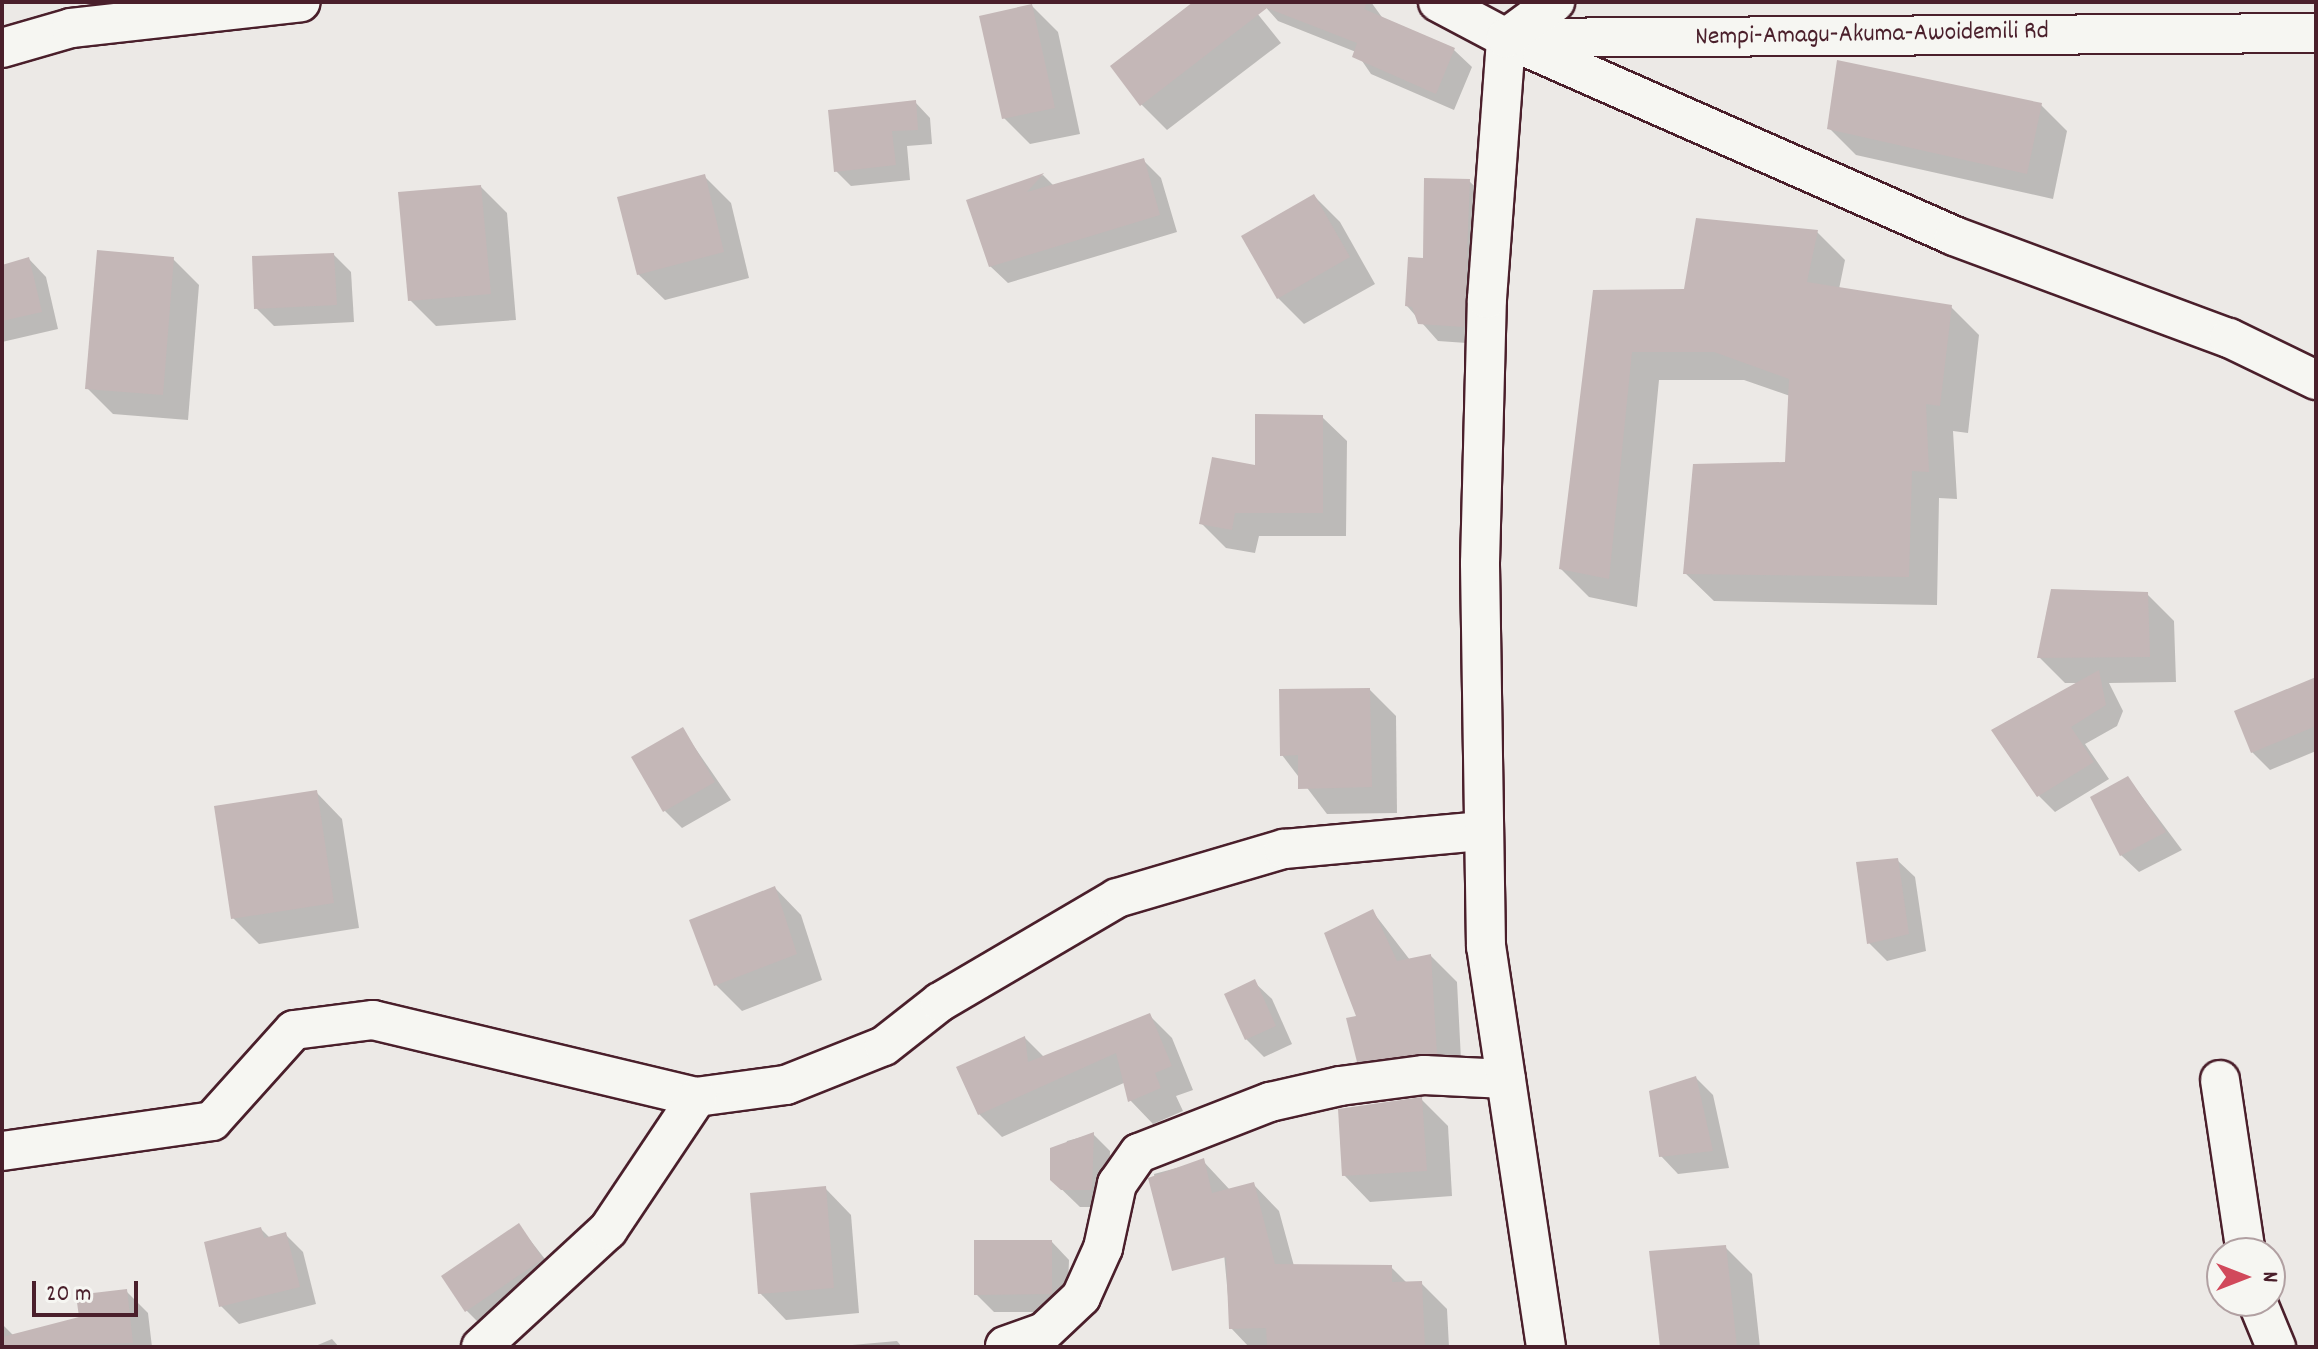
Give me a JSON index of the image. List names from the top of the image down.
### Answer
{
  "streets": {
    "street": ["Nempi-Amagu-Akuma-Awoidemili Rd"]
  },
  "scale_bar": "20 m",
  "north": "right"
}
